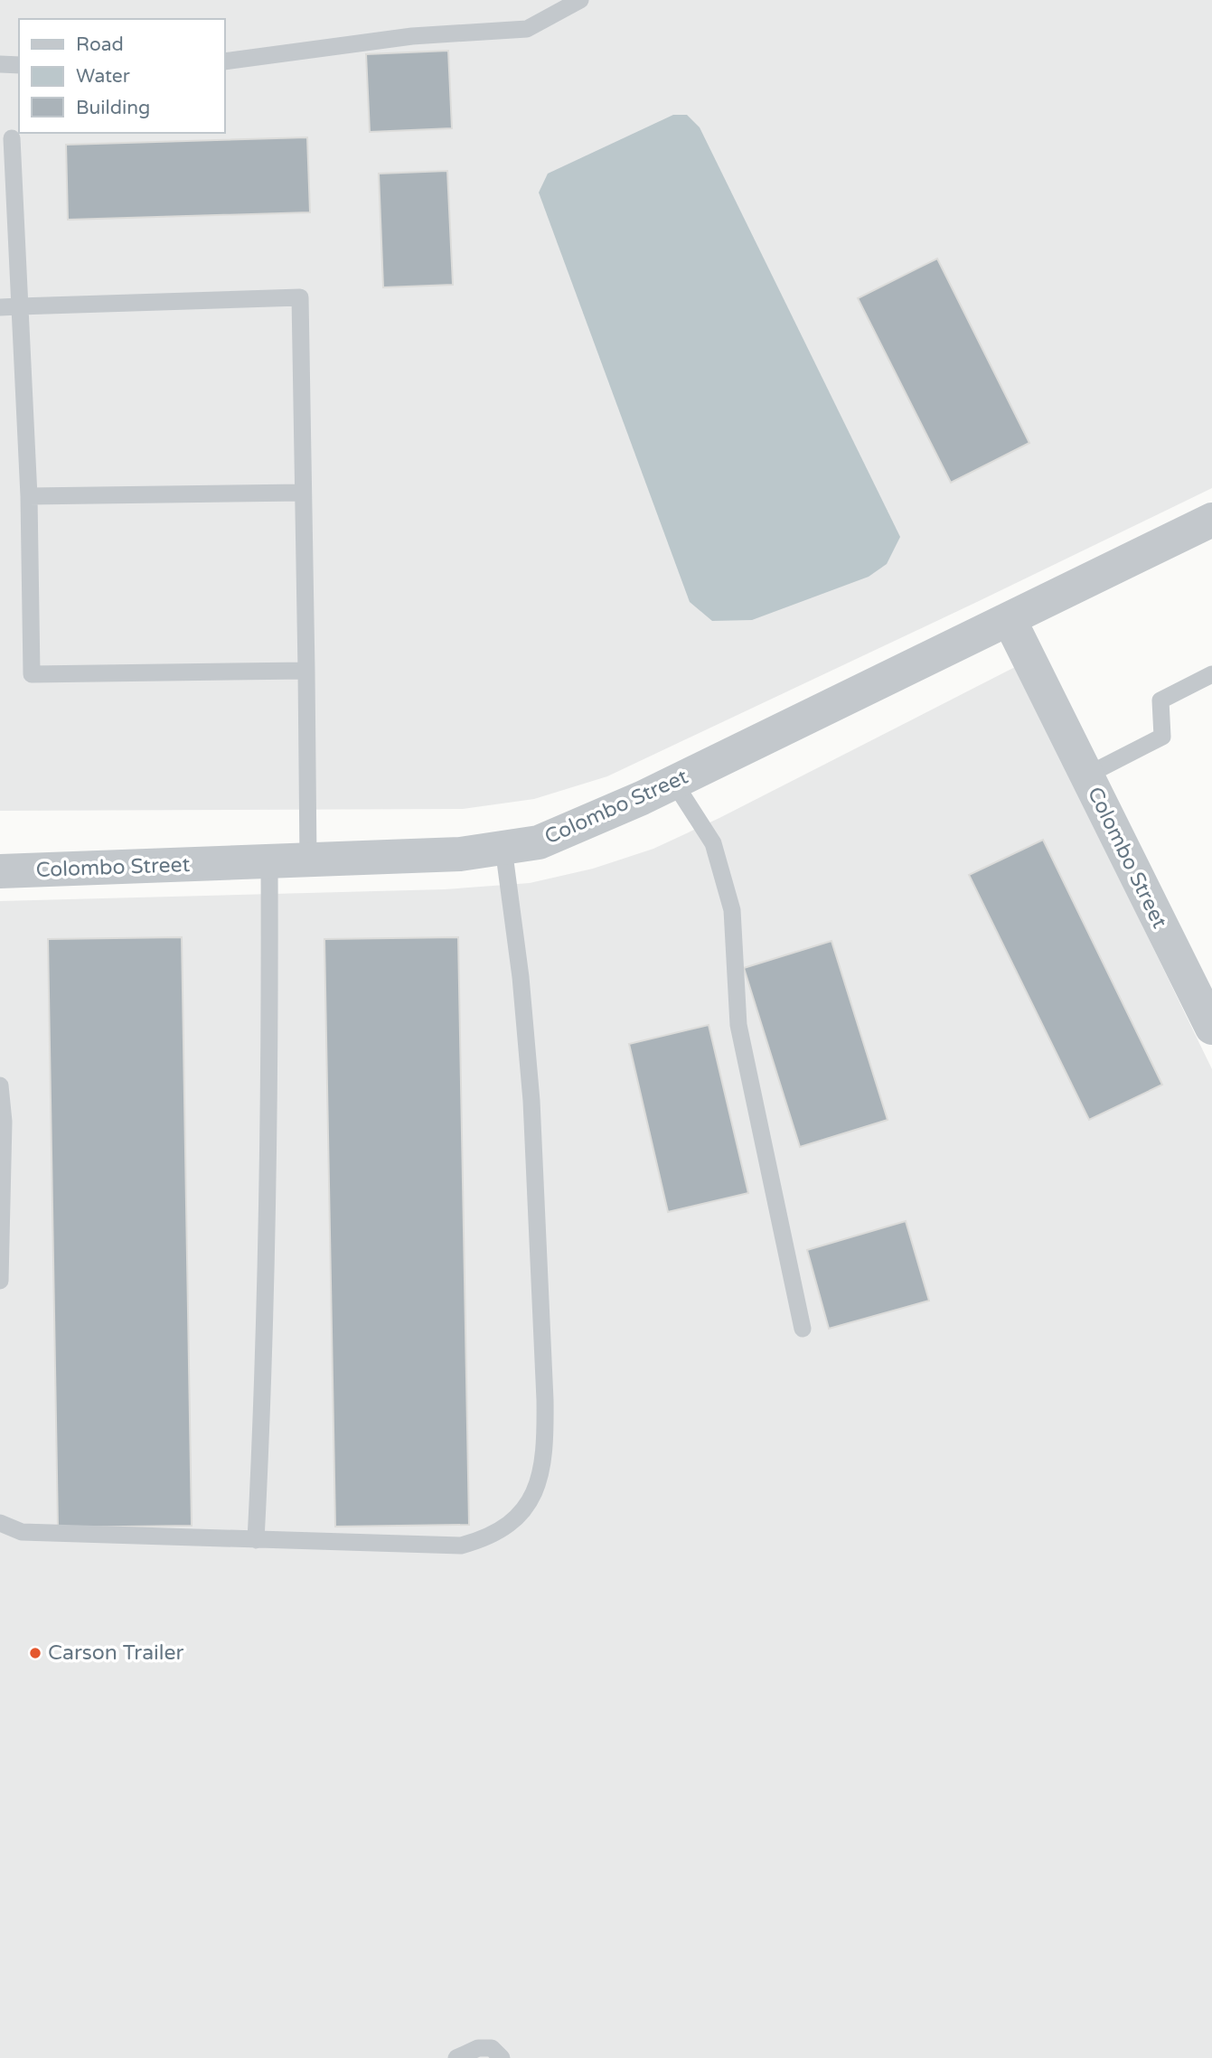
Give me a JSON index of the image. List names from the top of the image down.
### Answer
{
  "streets": {
    "street": ["Colombo Street"]
  },
  "places": ["Carson Trailer"],
  "legend": ["Road", "Water", "Building"]
}
